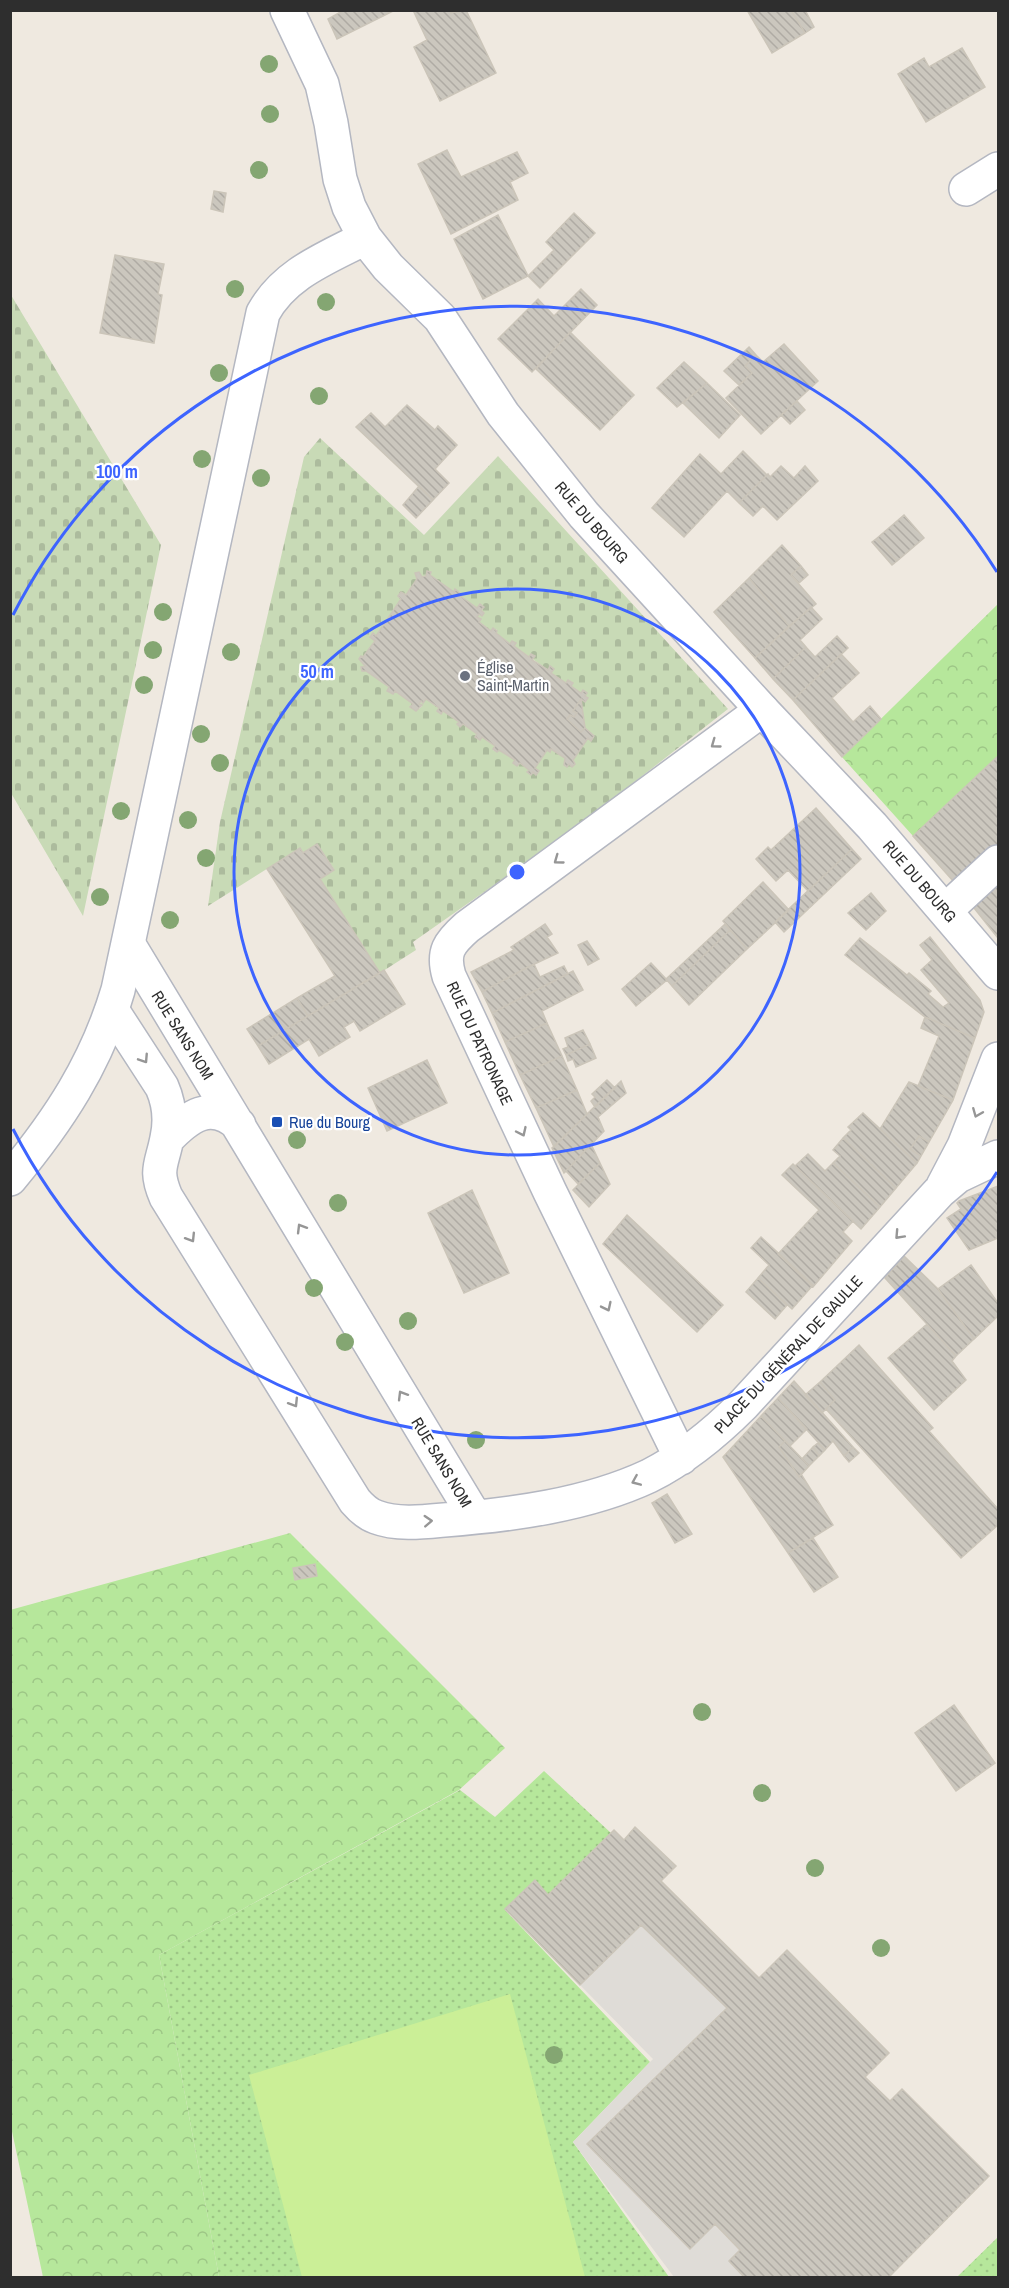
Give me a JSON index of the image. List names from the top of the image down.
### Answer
{
  "streets": {
    "street": [
      "RUE DU BOURG",
      "RUE SANS NOM",
      "RUE DU PATRONAGE",
      "PLACE DU GÉNÉRAL DE GAULLE"
    ]
  },
  "crossings": [
    ["RUE DU BOURG", "RUE DU PATRONAGE"],
    ["RUE SANS NOM", "PLACE DU GÉNÉRAL DE GAULLE"],
    ["RUE DU PATRONAGE", "PLACE DU GÉNÉRAL DE GAULLE"]
  ],
  "one_way": ["PLACE DU GÉNÉRAL DE GAULLE"],
  "places": {
    "other": ["Église Saint-Martin"],
    "transit": ["Rue du Bourg"]
  },
  "rings": ["100 m", "50 m"]
}
